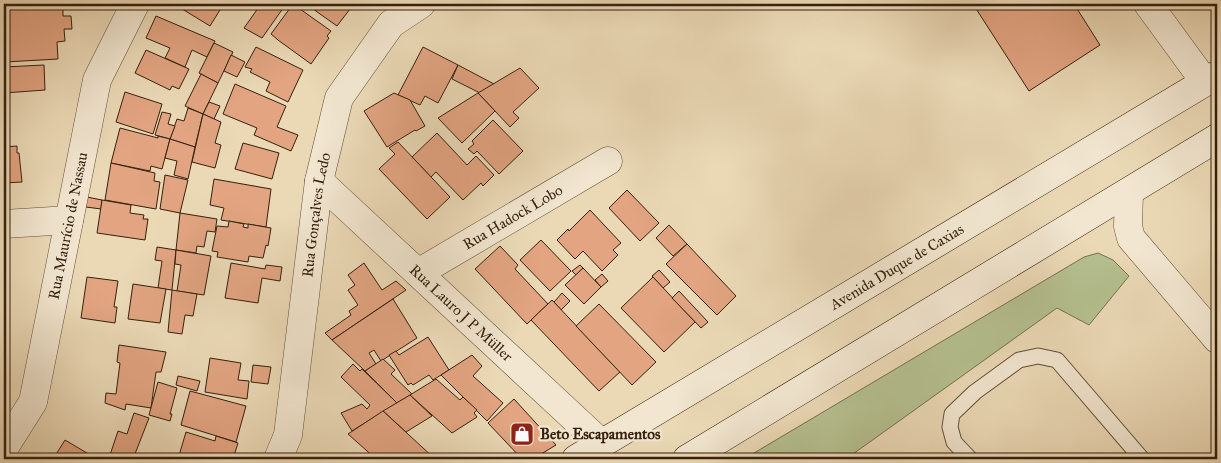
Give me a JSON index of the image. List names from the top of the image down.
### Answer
{
  "streets": {
    "street": [
      "Rua Gonçalves Ledo",
      "Rua Hadock Lobo",
      "Rua Maurício de Nassau",
      "Avenida Duque de Caxias",
      "Rua Lauro J P Müller"
    ]
  },
  "crossings": [
    ["Rua Gonçalves Ledo", "Rua Lauro J P Müller"],
    ["Rua Hadock Lobo", "Rua Lauro J P Müller"],
    ["Avenida Duque de Caxias", "Rua Lauro J P Müller"]
  ],
  "places": {
    "shop": ["Beto Escapamentos"]
  }
}
